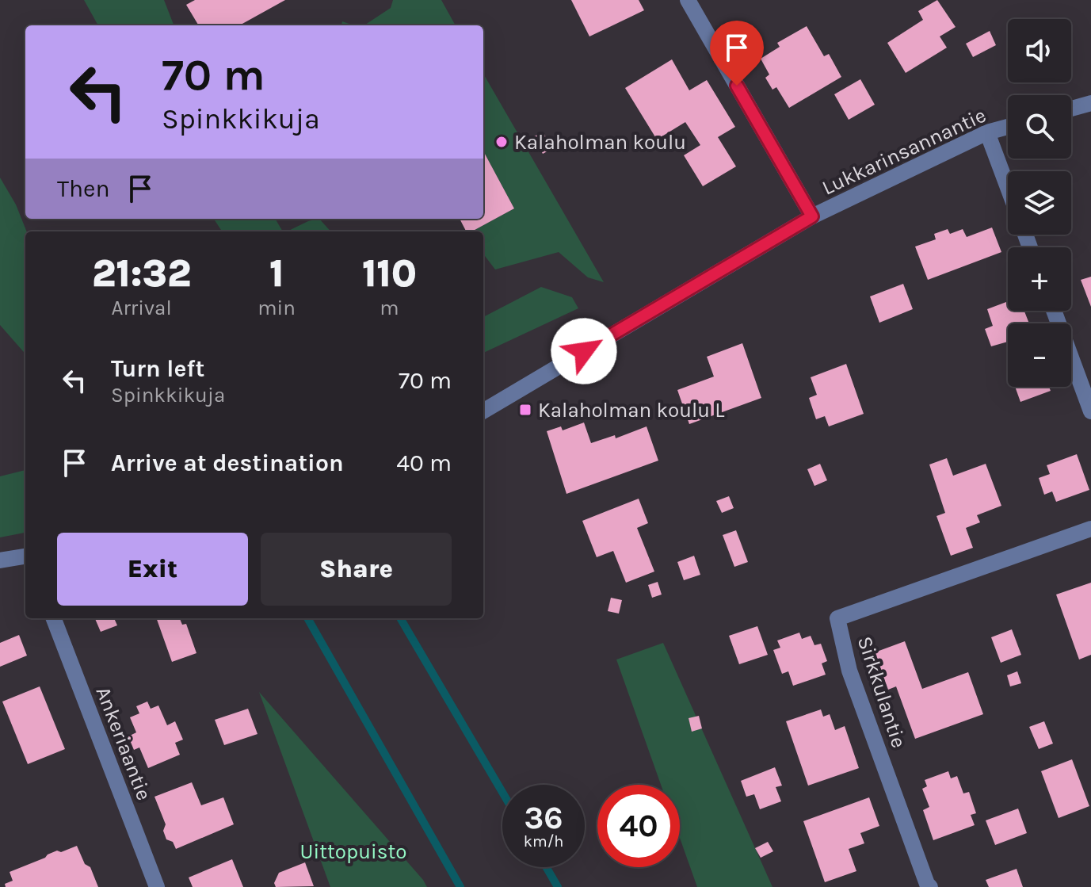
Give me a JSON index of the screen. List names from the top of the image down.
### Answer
{
  "streets": {
    "street": ["Lukkarinsannantie", "Sirkkulantie", "Ankeriaantie"]
  },
  "parks": ["Uittopuisto"],
  "places": {
    "other": ["Kalaholman koulu"],
    "transit": ["Kalaholman koulu L"]
  },
  "page": {
    "map_buttons": ["+", "−"],
    "turn": ["70 m", "Spinkkikuja"],
    "then": "Then",
    "eta": [
      "21:32",
      "Arrival",
      "1",
      "min",
      "110",
      "m"
    ],
    "list": [
      {
        "name": "Turn left",
        "note": "Spinkkikuja",
        "value": "70 m"
      },
      {
        "name": "Arrive at destination",
        "value": "40 m"
      }
    ],
    "buttons": ["Exit", "Share"],
    "speed": "36 km/h",
    "limit": "40"
  }
}
